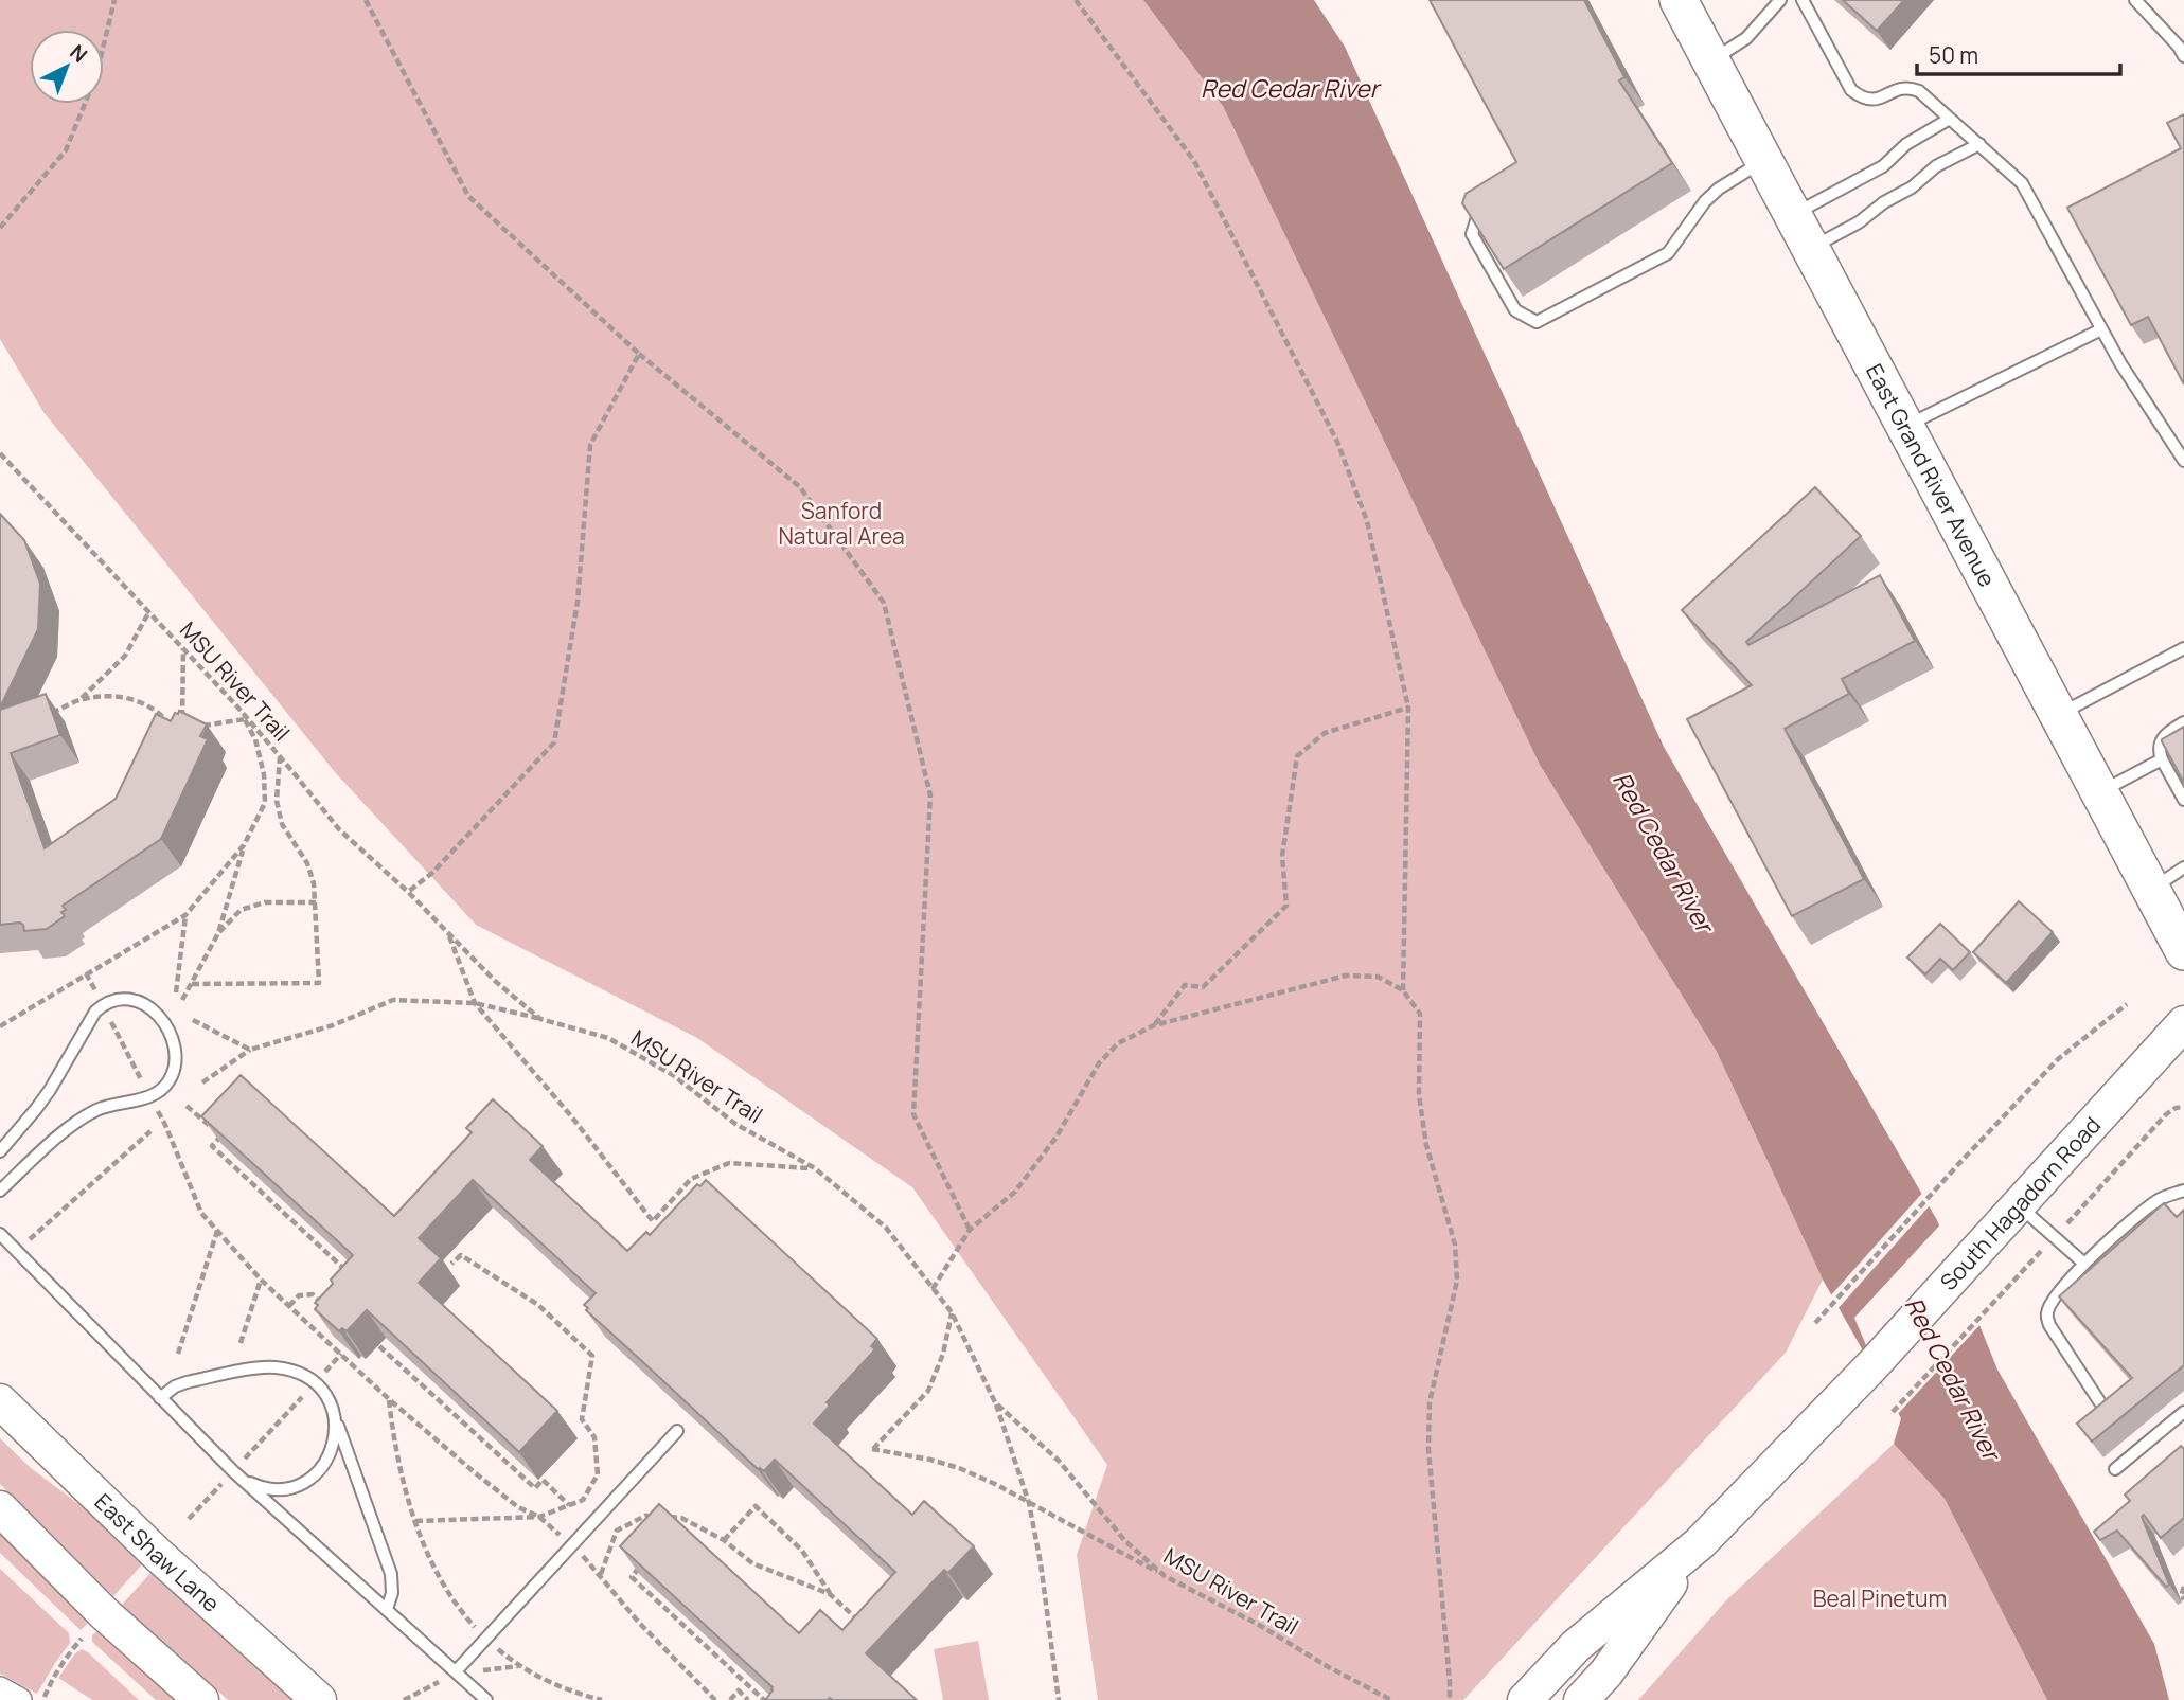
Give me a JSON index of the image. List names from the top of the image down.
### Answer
{
  "streets": {
    "main road": ["East Grand River Avenue"],
    "street": ["South Hagadorn Road", "East Shaw Lane"],
    "path": ["MSU River Trail"]
  },
  "water": ["Red Cedar River"],
  "parks": ["Sanford Natural Area", "Beal Pinetum"],
  "scale_bar": "50 m",
  "north": "top right"
}
